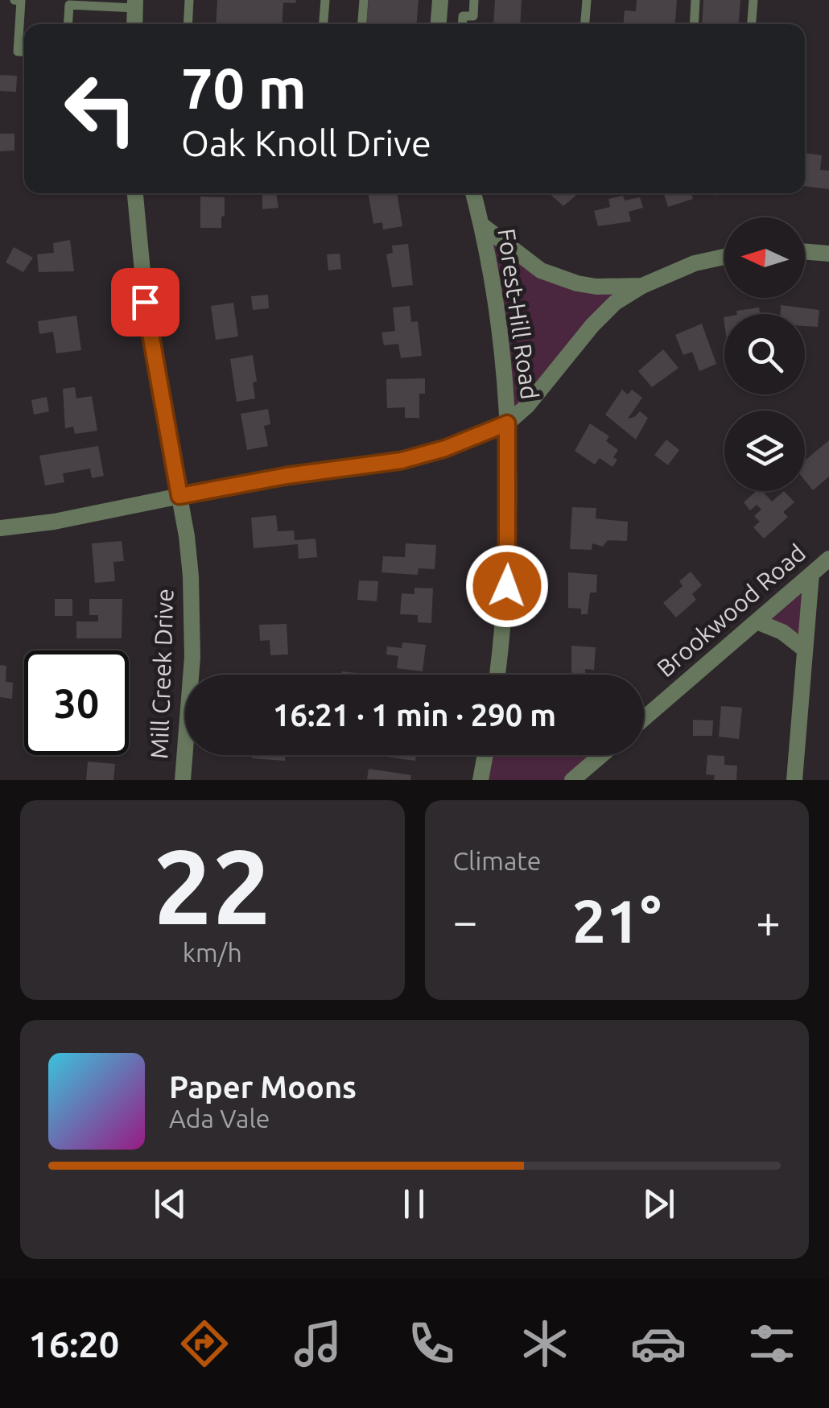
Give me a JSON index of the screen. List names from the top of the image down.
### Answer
{
  "streets": {
    "street": ["Forest-Hill Road", "Brookwood Road", "Mill Creek Drive"]
  },
  "north": "left",
  "page": {
    "turn": ["70 m", "Oak Knoll Drive"],
    "limit": "30",
    "trip": "16:21 · 1 min · 290 m",
    "tile": [
      ["22", "km/h"],
      "Climate"
    ],
    "heat": ["−", "21°", "+"],
    "song": ["Paper Moons", "Ada Vale"],
    "tabs": "16:20"
  }
}
